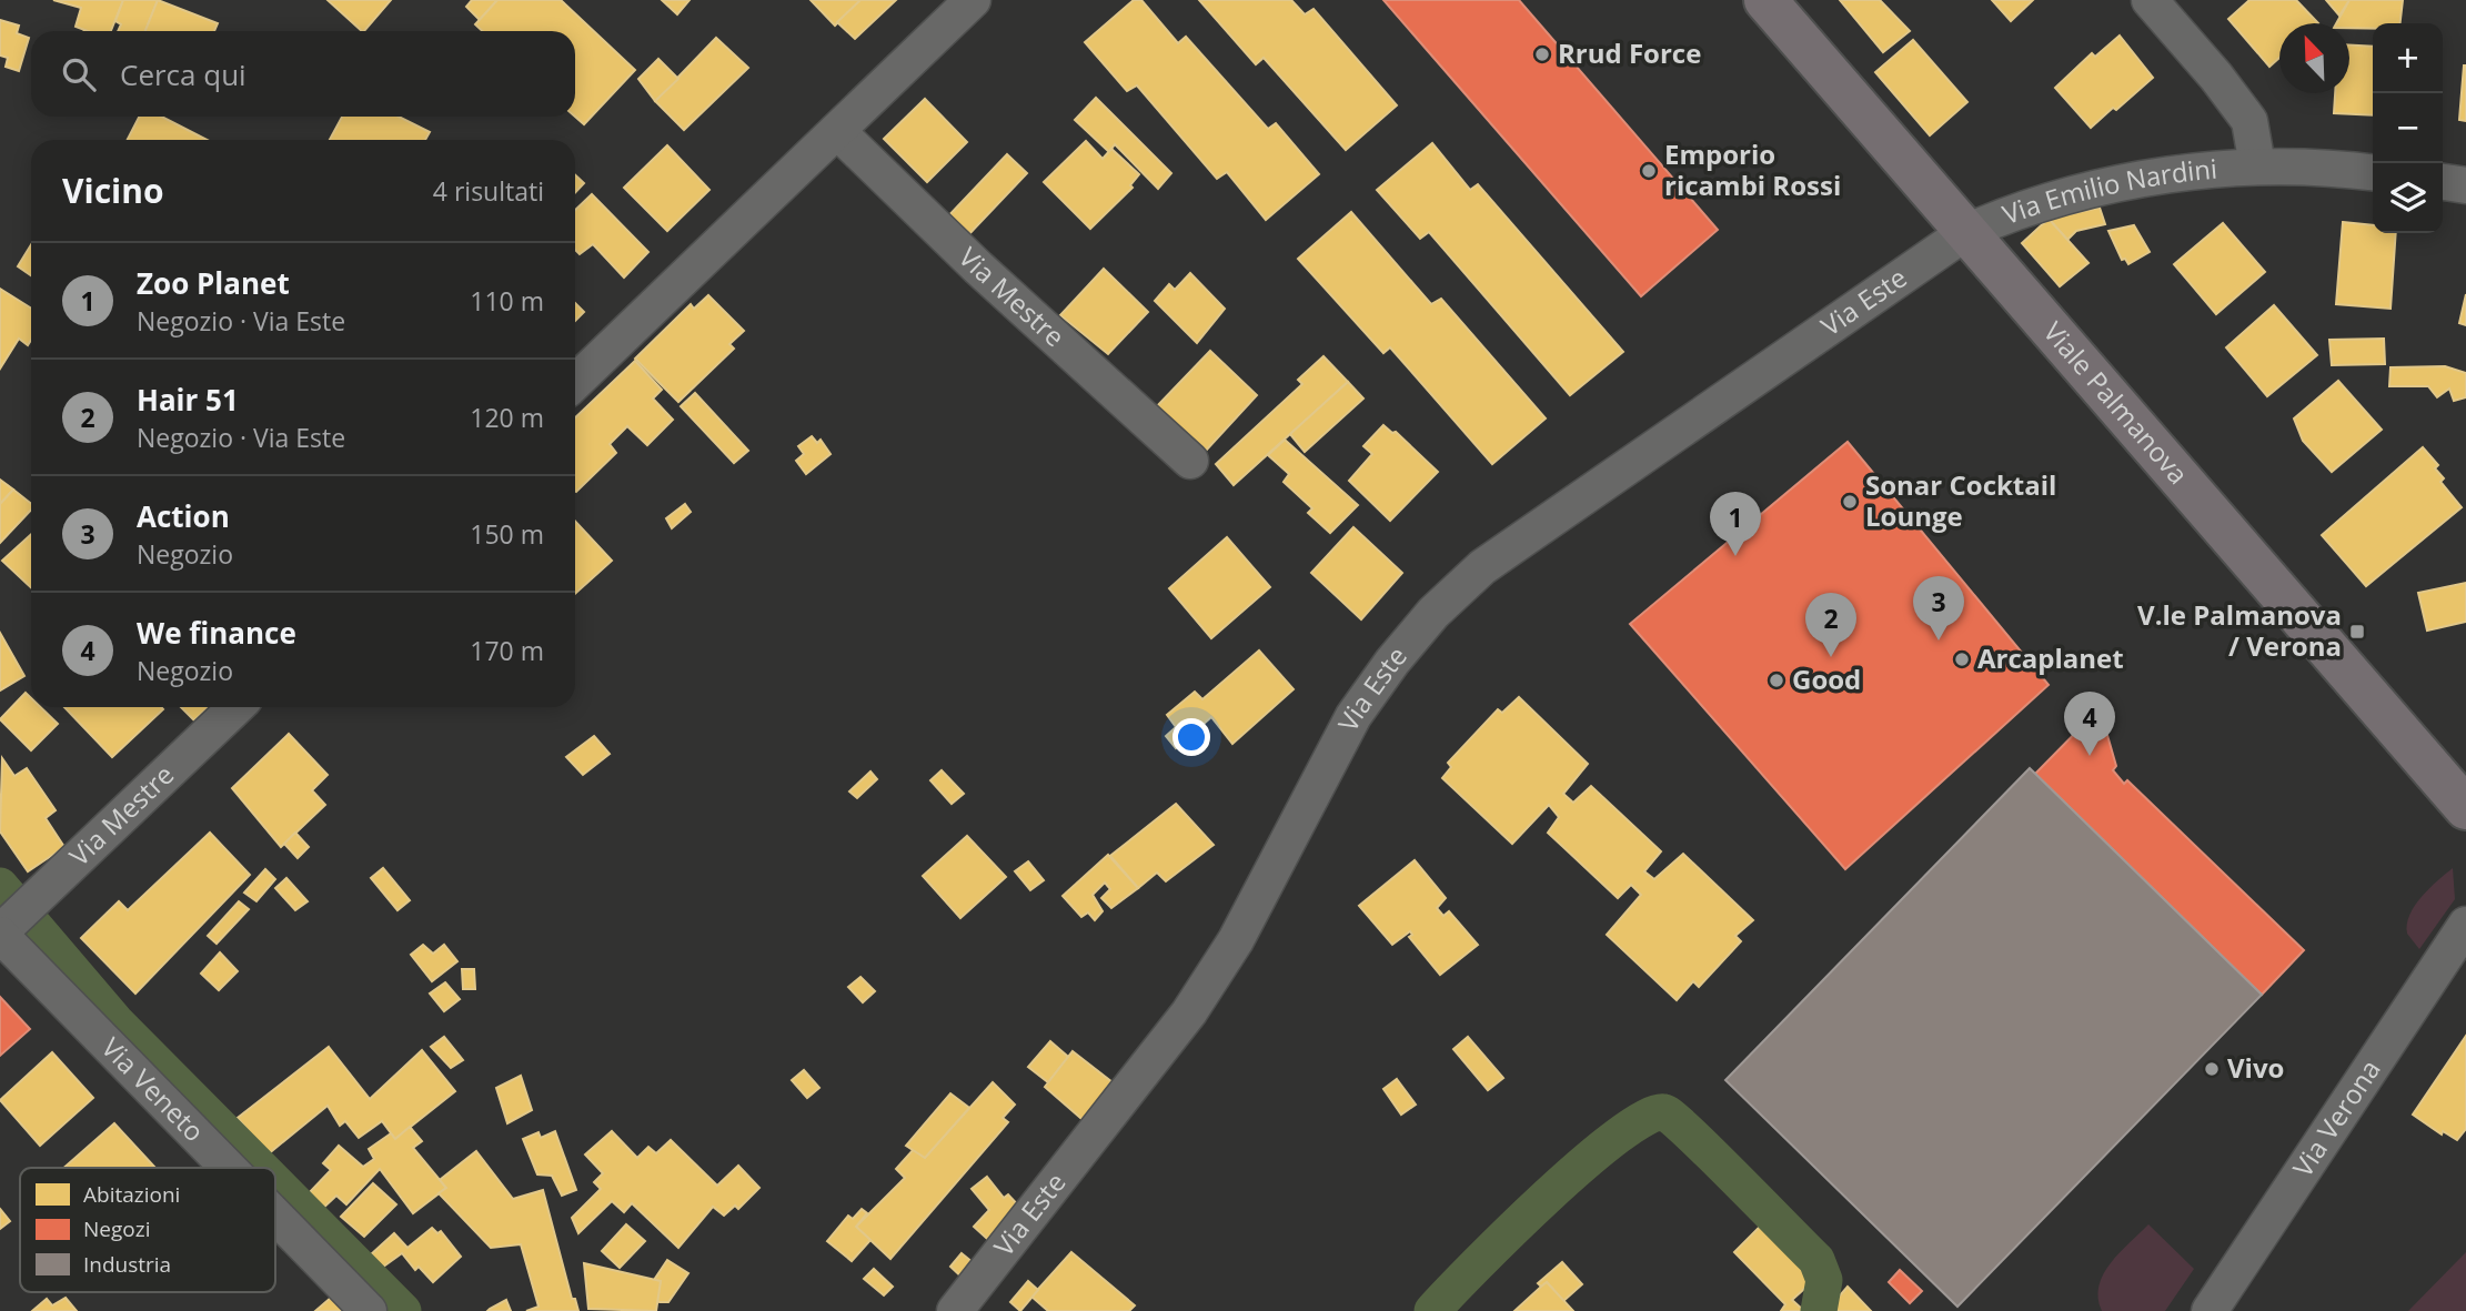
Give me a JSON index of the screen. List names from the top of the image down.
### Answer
{
  "streets": {
    "main road": ["Viale Palmanova"],
    "street": [
      "Via Emilio Nardini",
      "Via Mestre",
      "Via Este",
      "Via Veneto",
      "Via Verona"
    ]
  },
  "crossings": [
    ["Via Emilio Nardini", "Via Este"],
    ["Via Emilio Nardini", "Viale Palmanova"],
    ["Via Mestre", "Via Veneto"],
    ["Via Este", "Viale Palmanova"]
  ],
  "places": {
    "other": [
      "Rrud Force",
      "Emporio ricambi Rossi",
      "Sonar Cocktail Lounge",
      "Arcaplanet",
      "Good",
      "Vivo"
    ],
    "transit": ["V.le Palmanova / Verona"]
  },
  "legend": ["Abitazioni", "Negozi", "Industria"],
  "north": "top left",
  "page": {
    "map_buttons": ["+", "−"],
    "search": "Cerca qui",
    "heading": ["Vicino", "4 risultati"],
    "list": [
      {
        "mark": "1",
        "name": "Zoo Planet",
        "note": "Negozio · Via Este",
        "value": "110 m"
      },
      {
        "mark": "2",
        "name": "Hair 51",
        "note": "Negozio · Via Este",
        "value": "120 m"
      },
      {
        "mark": "3",
        "name": "Action",
        "note": "Negozio",
        "value": "150 m"
      },
      {
        "mark": "4",
        "name": "We finance",
        "note": "Negozio",
        "value": "170 m"
      }
    ],
    "pins": [
      "1",
      "3",
      "2",
      "4"
    ]
  }
}
